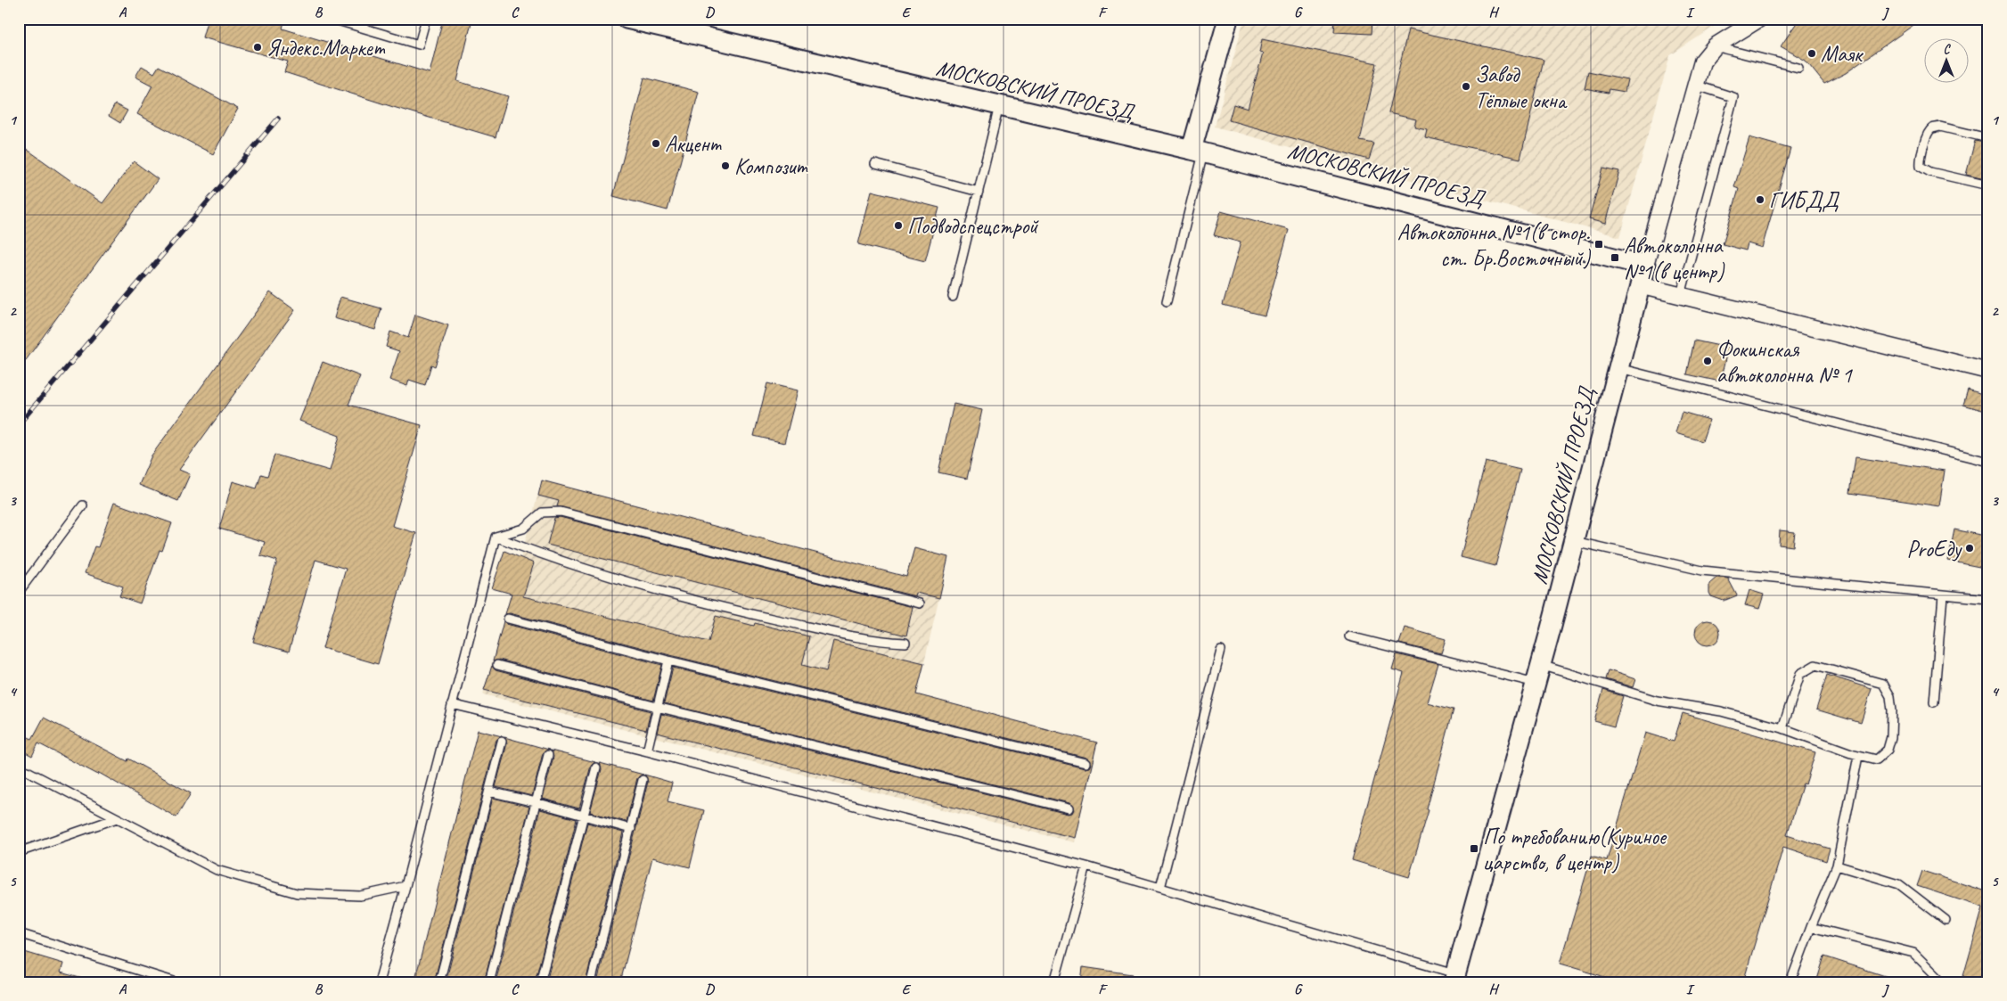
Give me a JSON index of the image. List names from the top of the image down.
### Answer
{
  "streets": {
    "street": ["МОСКОВСКИЙ ПРОЕЗД"]
  },
  "places": {
    "other": [
      "Яндекс.Маркет",
      "Маяк",
      "Завод Тёплые окна",
      "Акцент",
      "Композит",
      "ГИБДД",
      "Подводспецстрой",
      "Фокинская автоколонна № 1",
      "ProЕду"
    ],
    "transit": ["Автоколонна №1(в стор. ст. Бр.Восточный)", "Автоколонна №1(в центр)", "По требованию(Куриное царство, в центр)"]
  },
  "north": "top",
  "grid": {
    "columns": [
      "A",
      "B",
      "C",
      "D",
      "E",
      "F",
      "G",
      "H",
      "I",
      "J"
    ],
    "rows": [
      "1",
      "2",
      "3",
      "4",
      "5"
    ]
  }
}
